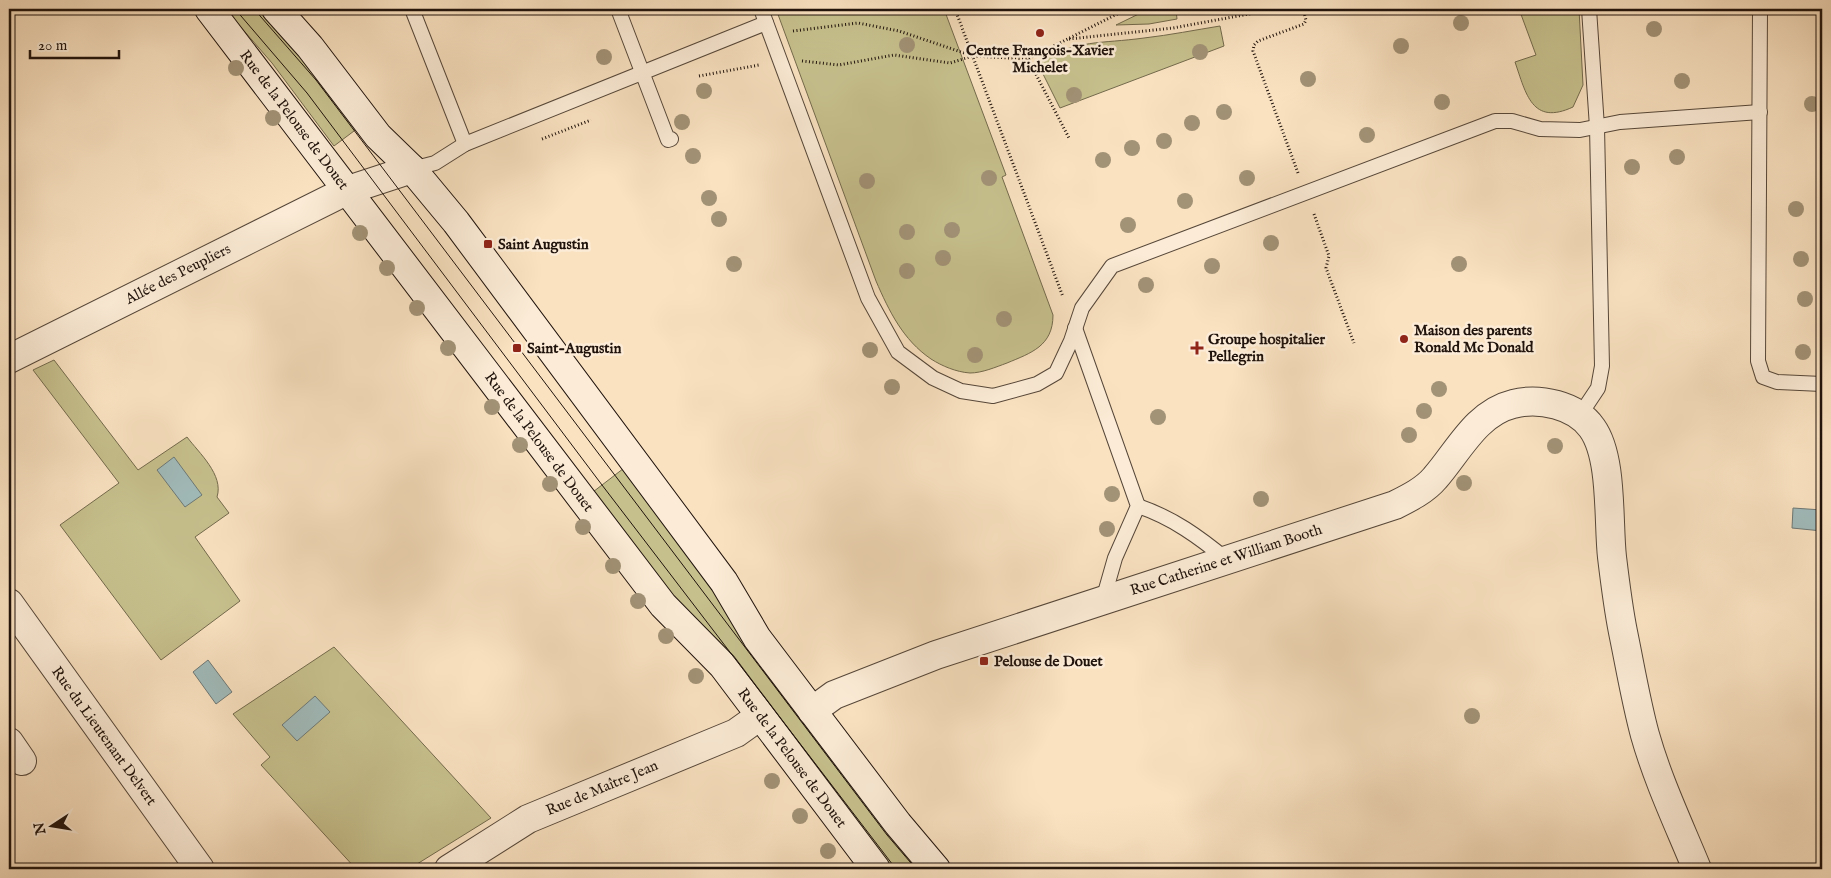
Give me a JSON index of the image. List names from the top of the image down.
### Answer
{
  "streets": {
    "street": [
      "Rue de la Pelouse de Douet",
      "Allée des Peupliers",
      "Rue Catherine et William Booth",
      "Rue du Lieutenant Delvert",
      "Rue de Maître Jean"
    ]
  },
  "crossings": [
    ["Rue de la Pelouse de Douet", "Allée des Peupliers"],
    ["Rue de la Pelouse de Douet", "Rue de Maître Jean"]
  ],
  "places": {
    "other": ["Centre François-Xavier Michelet", "Maison des parents Ronald Mc Donald"],
    "transit": ["Saint Augustin", "Saint-Augustin", "Pelouse de Douet"],
    "health": ["Groupe hospitalier Pellegrin"]
  },
  "scale_bar": "20 m",
  "north": "left"
}
